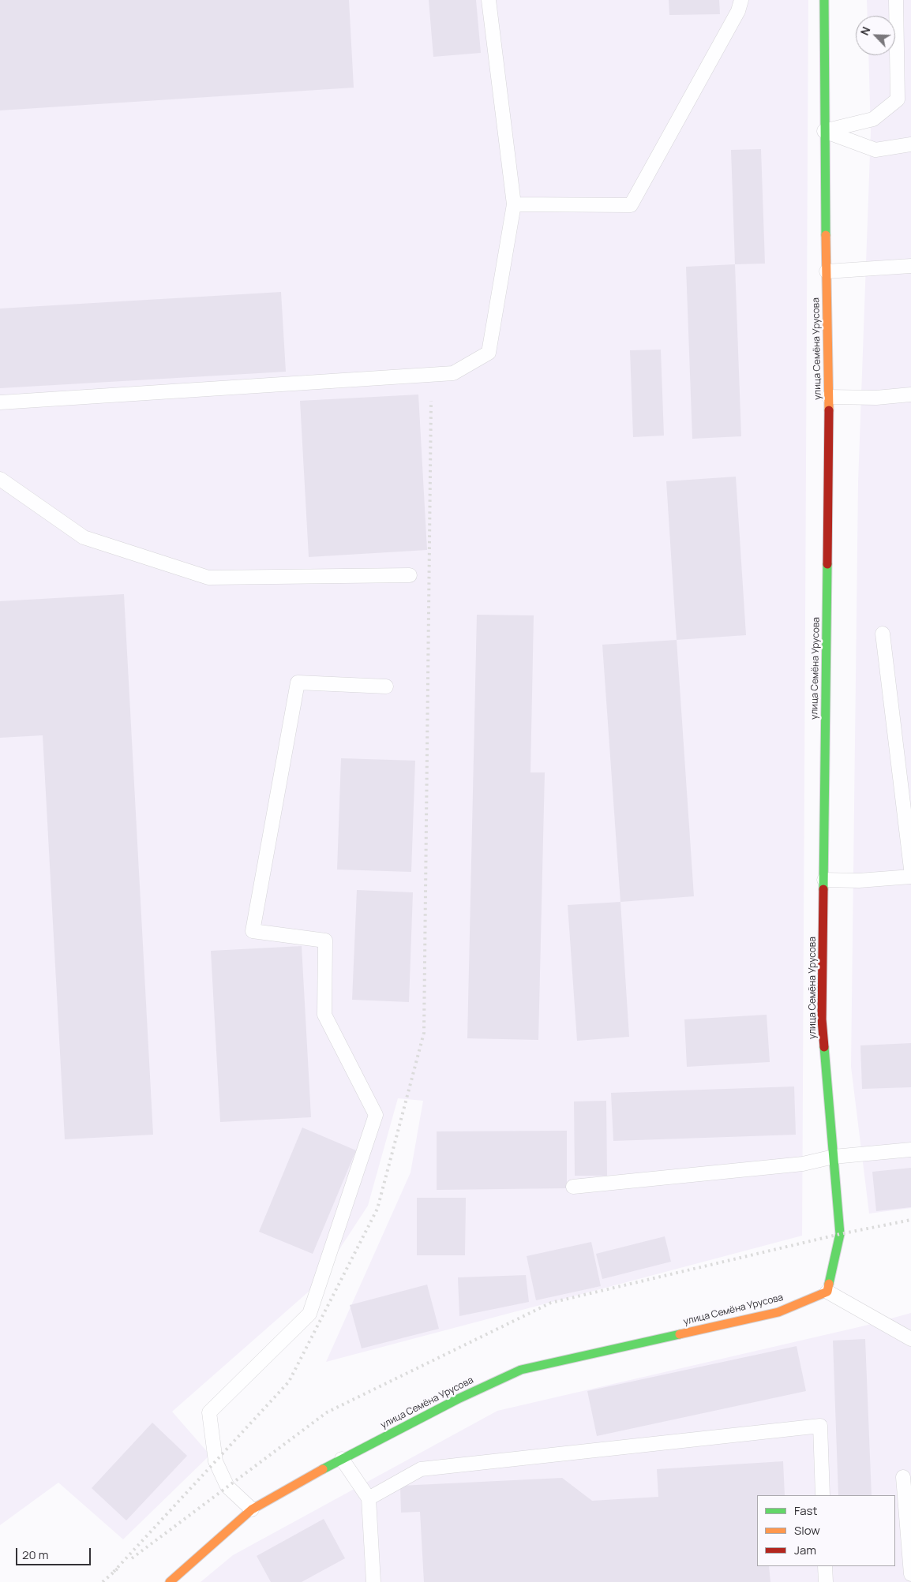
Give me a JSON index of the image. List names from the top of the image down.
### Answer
{
  "streets": {
    "street": ["улица Семёна Урусова"]
  },
  "legend": ["Fast", "Slow", "Jam"],
  "scale_bar": "20 m",
  "north": "top left"
}
